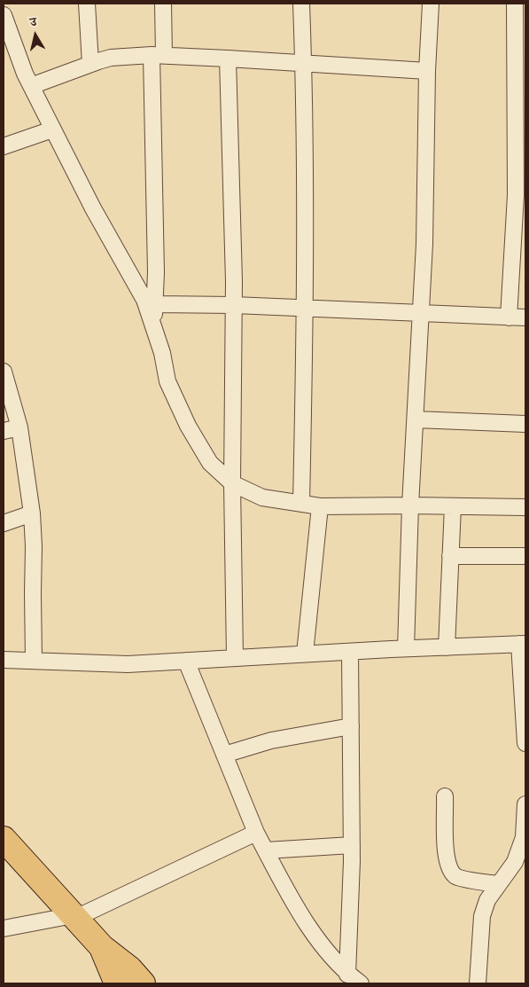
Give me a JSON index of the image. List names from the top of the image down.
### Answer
{
  "north": "top"
}
